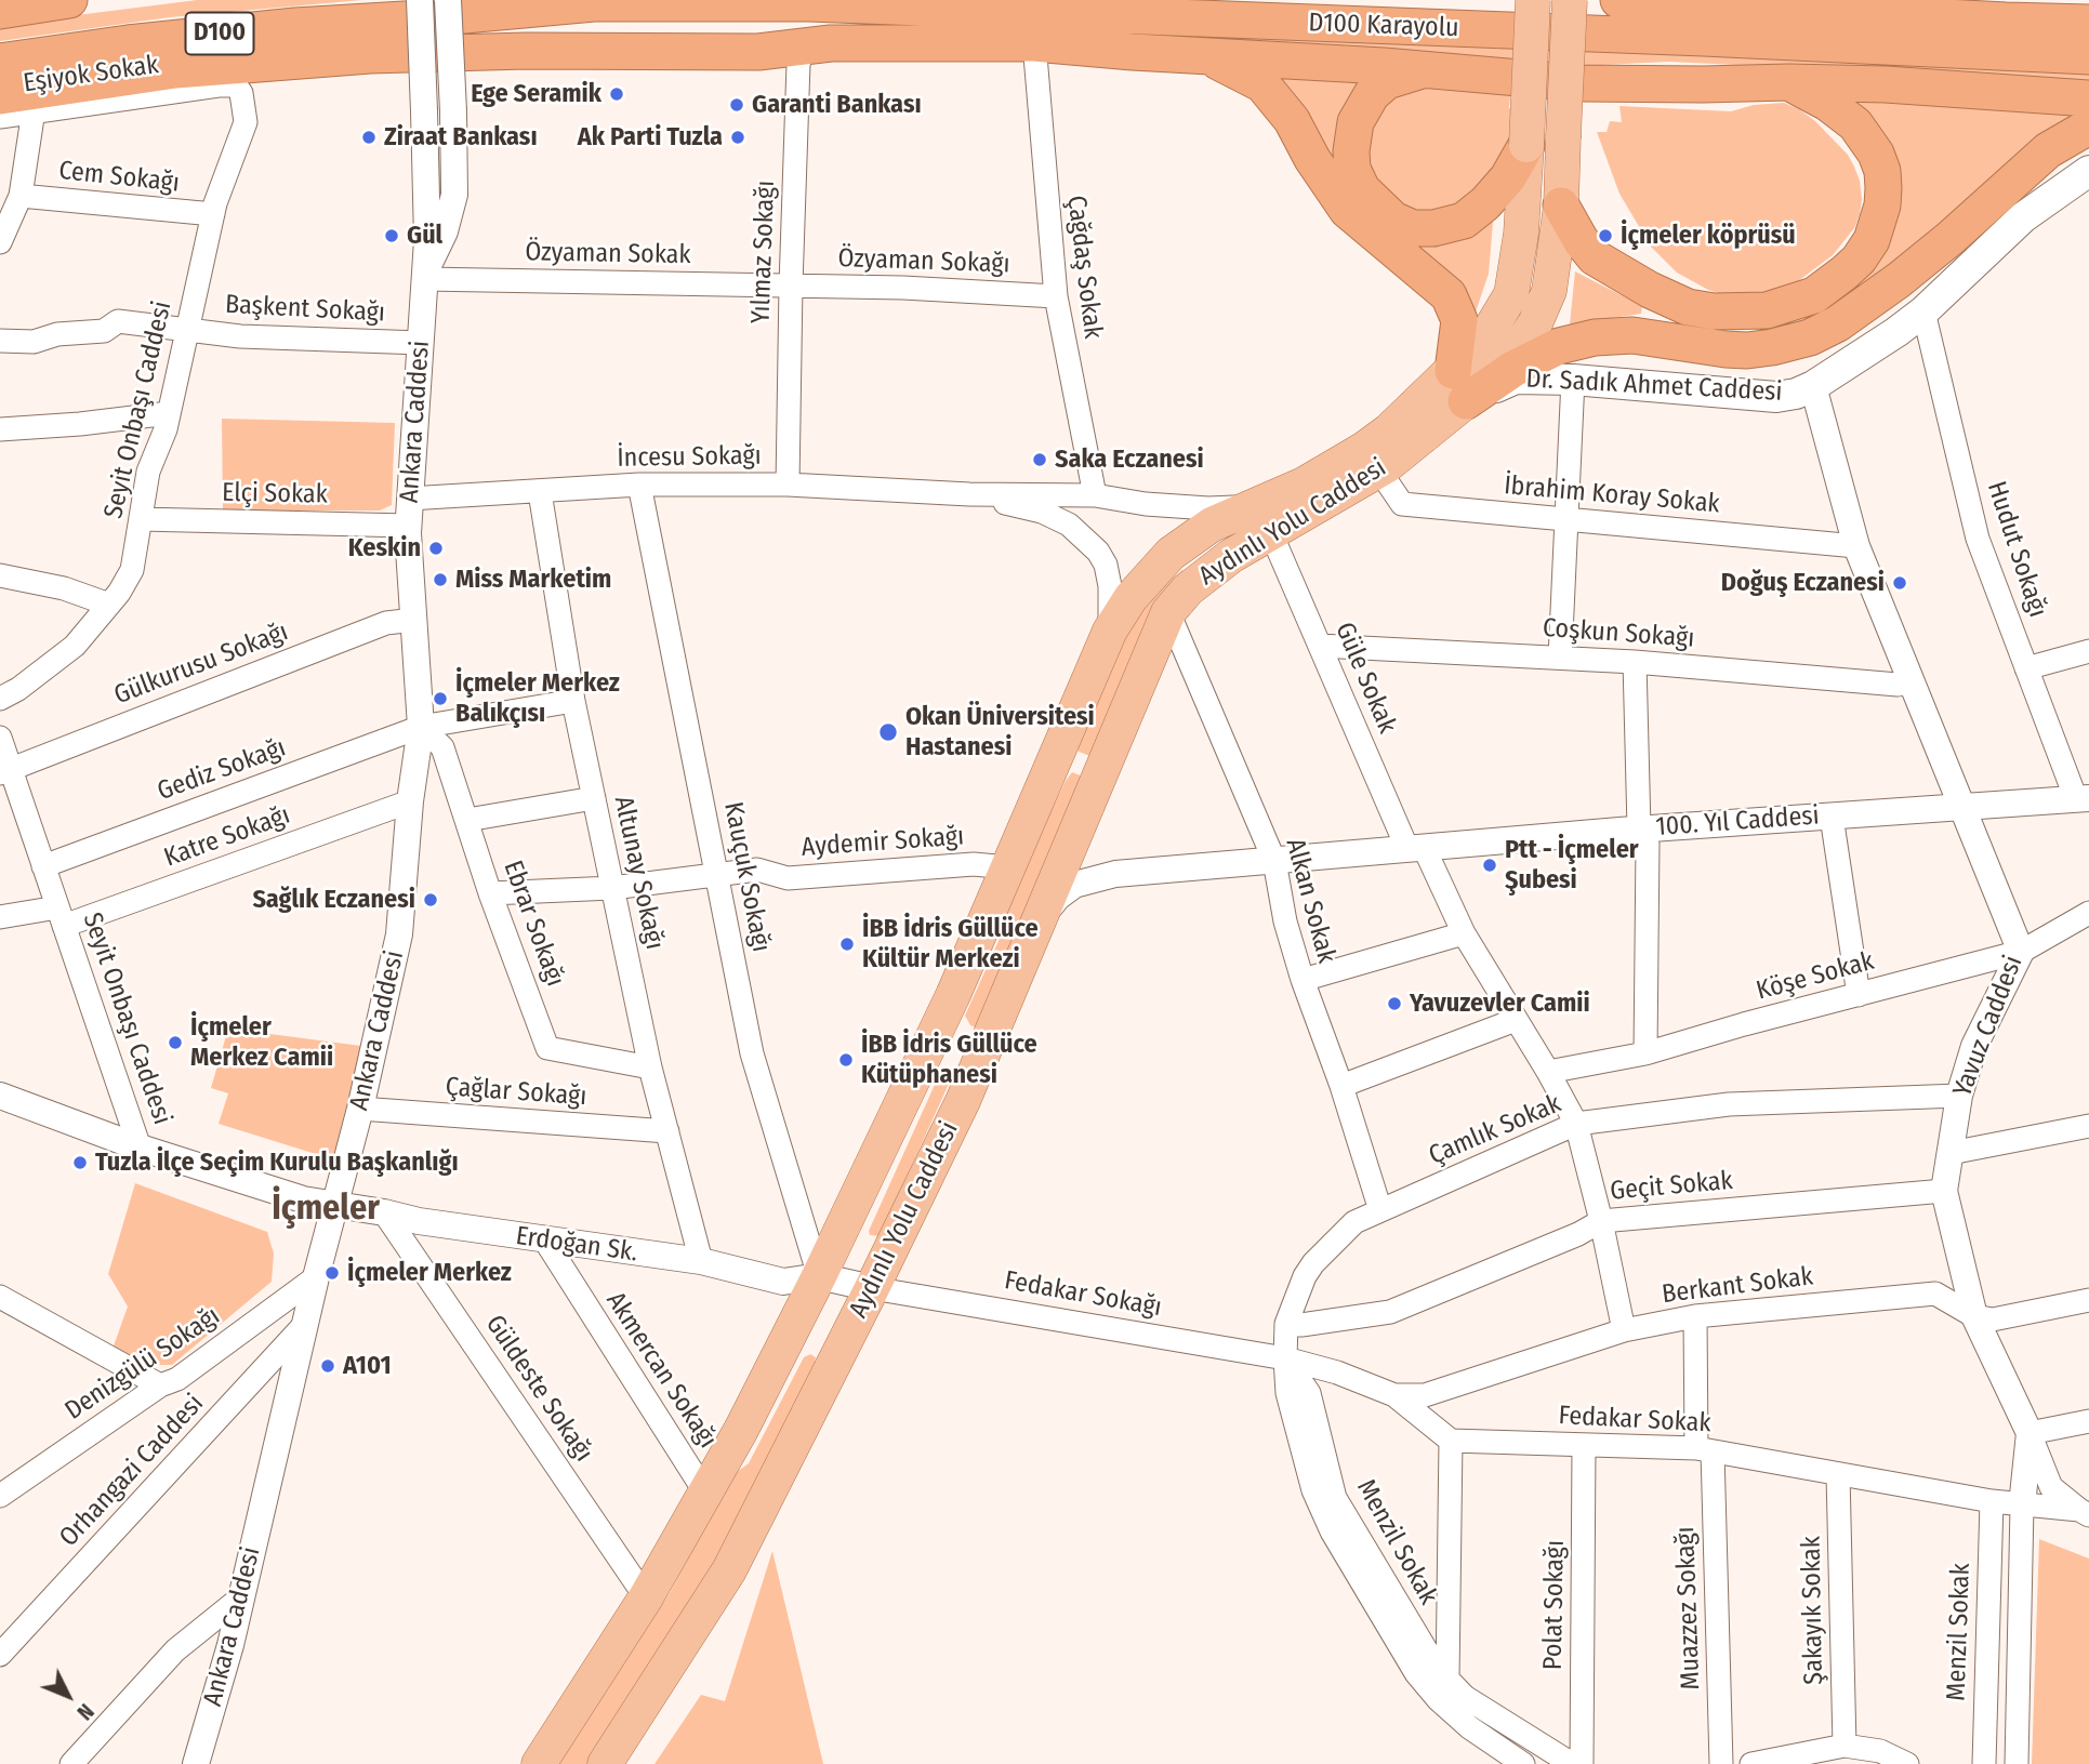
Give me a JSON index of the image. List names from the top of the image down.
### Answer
{
  "streets": {
    "highway": ["D100 Karayolu", "D100"],
    "main road": ["Dr. Sadık Ahmet Caddesi", "Aydınlı Yolu Caddesi"],
    "street": [
      "Eşiyok Sokak",
      "Cem Sokağı",
      "Yılmaz Sokağı",
      "Özyaman Sokak",
      "Özyaman Sokağı",
      "Çağdaş Sokak",
      "Başkent Sokağı",
      "Seyit Onbaşı Caddesi",
      "Ankara Caddesi",
      "İncesu Sokağı",
      "Elçi Sokak",
      "İbrahim Koray Sokak",
      "Hudut Sokağı",
      "Coşkun Sokağı",
      "Gülkurusu Sokağı",
      "Güle Sokak",
      "Gediz Sokağı",
      "100. Yıl Caddesi",
      "Katre Sokağı",
      "Aydemir Sokağı",
      "Altunay Sokağı",
      "Kauçuk Sokağı",
      "Alkan Sokak",
      "Ebrar Sokağı",
      "Köşe Sokak",
      "Yavuz Caddesi",
      "Çağlar Sokağı",
      "Çamlık Sokak",
      "Geçit Sokak",
      "Erdoğan Sk.",
      "Berkant Sokak",
      "Fedakar Sokağı",
      "Denizgülü Sokağı",
      "Akmercan Sokağı",
      "Güldeste Sokağı",
      "Fedakar Sokak",
      "Orhangazi Caddesi",
      "Menzil Sokak",
      "Polat Sokağı",
      "Muazzez Sokağı",
      "Şakayık Sokak"
    ]
  },
  "crossings": [
    ["D100 Karayolu", "Ankara Caddesi"],
    ["Eşiyok Sokak", "Seyit Onbaşı Caddesi"],
    ["Cem Sokağı", "Seyit Onbaşı Caddesi"],
    ["Yılmaz Sokağı", "Özyaman Sokak"],
    ["Yılmaz Sokağı", "Özyaman Sokağı"],
    ["Yılmaz Sokağı", "İncesu Sokağı"],
    ["Özyaman Sokak", "Özyaman Sokağı"],
    ["Özyaman Sokak", "Ankara Caddesi"],
    ["Özyaman Sokağı", "Çağdaş Sokak"],
    ["Başkent Sokağı", "Seyit Onbaşı Caddesi"],
    ["Başkent Sokağı", "Ankara Caddesi"],
    ["Dr. Sadık Ahmet Caddesi", "Aydınlı Yolu Caddesi"],
    ["Dr. Sadık Ahmet Caddesi", "Hudut Sokağı"],
    ["Dr. Sadık Ahmet Caddesi", "Yavuz Caddesi"],
    ["Seyit Onbaşı Caddesi", "Elçi Sokak"],
    ["Seyit Onbaşı Caddesi", "Gülkurusu Sokağı"],
    ["Seyit Onbaşı Caddesi", "Gediz Sokağı"],
    ["Seyit Onbaşı Caddesi", "Katre Sokağı"],
    ["Seyit Onbaşı Caddesi", "Erdoğan Sk."],
    ["Ankara Caddesi", "İncesu Sokağı"],
    ["Ankara Caddesi", "Elçi Sokak"],
    ["Ankara Caddesi", "Gülkurusu Sokağı"],
    ["Ankara Caddesi", "Gediz Sokağı"],
    ["Ankara Caddesi", "Katre Sokağı"],
    ["Ankara Caddesi", "Ebrar Sokağı"],
    ["Ankara Caddesi", "Çağlar Sokağı"],
    ["Ankara Caddesi", "Erdoğan Sk."],
    ["Ankara Caddesi", "Denizgülü Sokağı"],
    ["Ankara Caddesi", "Orhangazi Caddesi"],
    ["İncesu Sokağı", "Altunay Sokağı"],
    ["İncesu Sokağı", "Kauçuk Sokağı"],
    ["İbrahim Koray Sokak", "Aydınlı Yolu Caddesi"],
    ["İbrahim Koray Sokak", "Yavuz Caddesi"],
    ["Aydınlı Yolu Caddesi", "Güle Sokak"],
    ["Aydınlı Yolu Caddesi", "Aydemir Sokağı"],
    ["Aydınlı Yolu Caddesi", "Kauçuk Sokağı"],
    ["Aydınlı Yolu Caddesi", "Alkan Sokak"],
    ["Aydınlı Yolu Caddesi", "Erdoğan Sk."],
    ["Aydınlı Yolu Caddesi", "Fedakar Sokağı"],
    ["Aydınlı Yolu Caddesi", "Akmercan Sokağı"],
    ["Aydınlı Yolu Caddesi", "Güldeste Sokağı"],
    ["Hudut Sokağı", "100. Yıl Caddesi"],
    ["Coşkun Sokağı", "Güle Sokak"],
    ["Coşkun Sokağı", "Yavuz Caddesi"],
    ["Güle Sokak", "100. Yıl Caddesi"],
    ["Güle Sokak", "Köşe Sokak"],
    ["Güle Sokak", "Çamlık Sokak"],
    ["Güle Sokak", "Geçit Sokak"],
    ["Güle Sokak", "Berkant Sokak"],
    ["Gediz Sokağı", "Altunay Sokağı"],
    ["Gediz Sokağı", "Ebrar Sokağı"],
    ["100. Yıl Caddesi", "Alkan Sokak"],
    ["100. Yıl Caddesi", "Yavuz Caddesi"],
    ["Aydemir Sokağı", "Altunay Sokağı"],
    ["Aydemir Sokağı", "Kauçuk Sokağı"],
    ["Aydemir Sokağı", "Ebrar Sokağı"],
    ["Altunay Sokağı", "Ebrar Sokağı"],
    ["Altunay Sokağı", "Çağlar Sokağı"],
    ["Altunay Sokağı", "Erdoğan Sk."],
    ["Kauçuk Sokağı", "Erdoğan Sk."],
    ["Alkan Sokak", "Çamlık Sokak"],
    ["Köşe Sokak", "Yavuz Caddesi"],
    ["Yavuz Caddesi", "Çamlık Sokak"],
    ["Yavuz Caddesi", "Geçit Sokak"],
    ["Yavuz Caddesi", "Berkant Sokak"],
    ["Çamlık Sokak", "Geçit Sokak"],
    ["Çamlık Sokak", "Fedakar Sokağı"],
    ["Çamlık Sokak", "Menzil Sokak"],
    ["Erdoğan Sk.", "Akmercan Sokağı"],
    ["Erdoğan Sk.", "Güldeste Sokağı"],
    ["Berkant Sokak", "Muazzez Sokağı"],
    ["Fedakar Sokağı", "Menzil Sokak"],
    ["Fedakar Sokak", "Menzil Sokak"],
    ["Fedakar Sokak", "Polat Sokağı"],
    ["Fedakar Sokak", "Muazzez Sokağı"],
    ["Fedakar Sokak", "Şakayık Sokak"]
  ],
  "districts": ["İçmeler"],
  "places": [
    "Ege Seramik",
    "Garanti Bankası",
    "Ziraat Bankası",
    "Ak Parti Tuzla",
    "Gül",
    "İçmeler köprüsü",
    "Saka Eczanesi",
    "Keskin",
    "Miss Marketim",
    "Doğuş Eczanesi",
    "İçmeler Merkez Balıkçısı",
    "Okan Üniversitesi Hastanesi",
    "Ptt - İçmeler Şubesi",
    "Sağlık Eczanesi",
    "İBB İdris Güllüce Kültür Merkezi",
    "Yavuzevler Camii",
    "İçmeler Merkez Camii",
    "İBB İdris Güllüce Kütüphanesi",
    "Tuzla İlçe Seçim Kurulu Başkanlığı",
    "İçmeler Merkez",
    "A101"
  ],
  "north": "bottom right"
}
